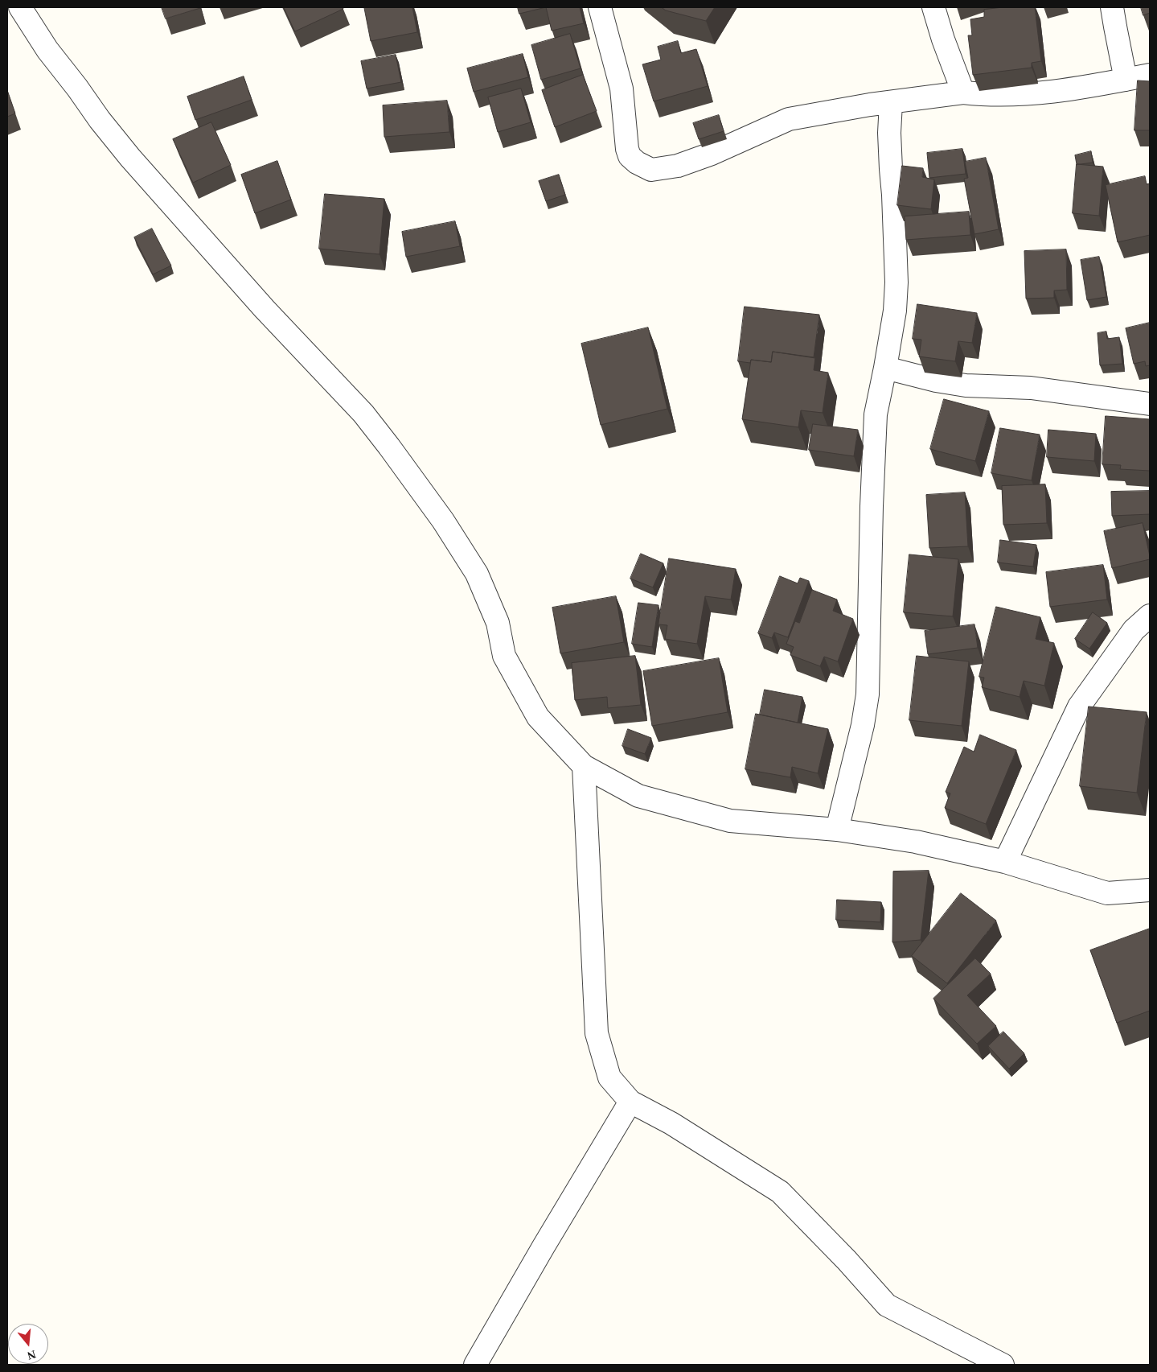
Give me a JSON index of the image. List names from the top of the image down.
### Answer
{
  "north": "bottom"
}
